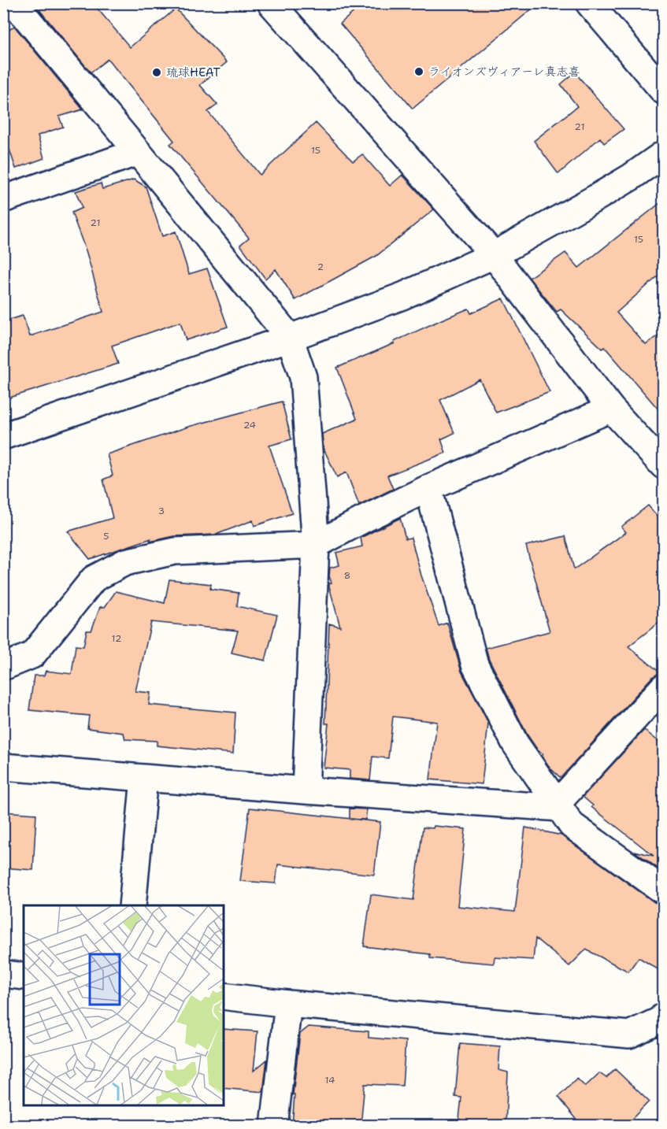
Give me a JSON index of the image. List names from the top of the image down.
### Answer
{
  "places": ["ライオンズヴィアーレ真志喜", "琉球HEAT"],
  "house_numbers": [
    "21",
    "15",
    "21",
    "15",
    "2",
    "24",
    "3",
    "5",
    "8",
    "12",
    "14"
  ]
}
